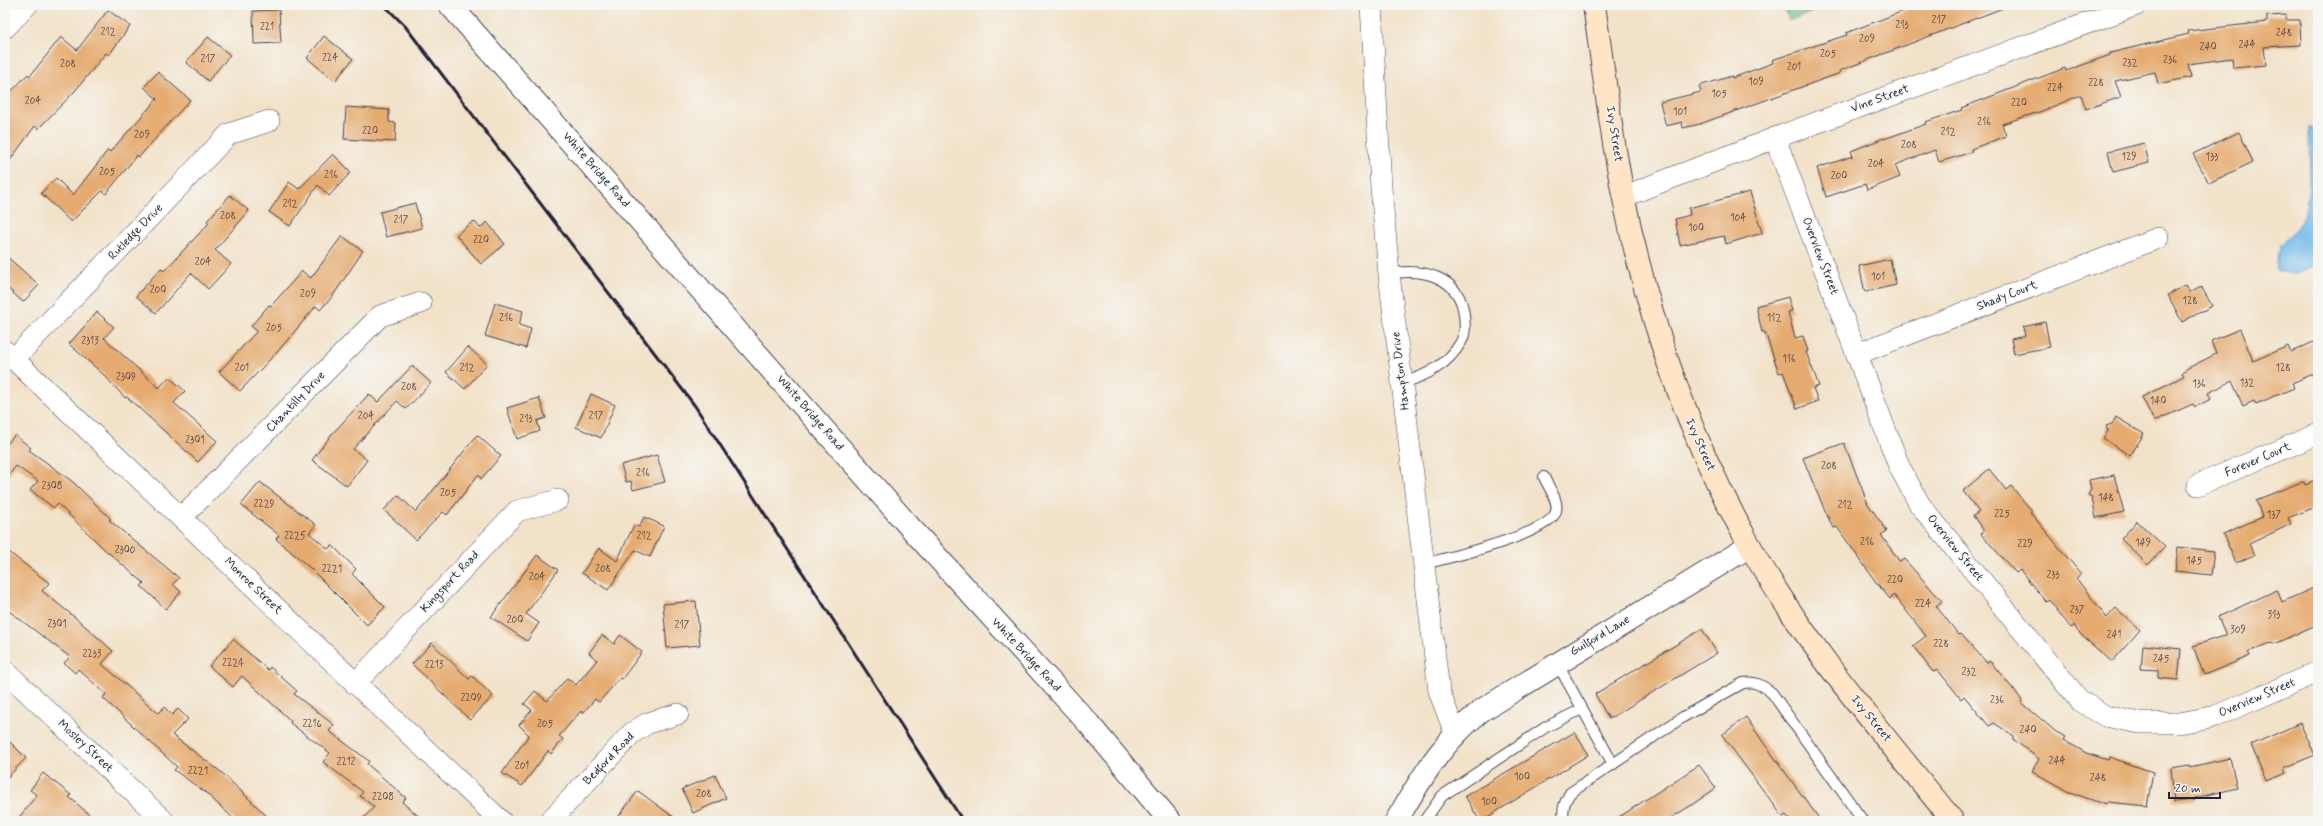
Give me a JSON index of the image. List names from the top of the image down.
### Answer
{
  "streets": {
    "main road": ["Ivy Street"],
    "street": [
      "Vine Street",
      "White Bridge Road",
      "Rutledge Drive",
      "Overview Street",
      "Shady Court",
      "Hampton Drive",
      "Chantilly Drive",
      "Forever Court",
      "Kingsport Road",
      "Monroe Street",
      "Guilford Lane",
      "Mosley Street",
      "Bedford Road"
    ]
  },
  "crossings": [
    ["Vine Street", "Ivy Street"],
    ["Vine Street", "Overview Street"],
    ["Ivy Street", "Guilford Lane"],
    ["Rutledge Drive", "Monroe Street"],
    ["Overview Street", "Shady Court"],
    ["Hampton Drive", "Guilford Lane"],
    ["Chantilly Drive", "Monroe Street"],
    ["Kingsport Road", "Monroe Street"]
  ],
  "house_numbers": [
    "217",
    "213",
    "221",
    "212",
    "248",
    "209",
    "244",
    "240",
    "205",
    "224",
    "217",
    "236",
    "232",
    "208",
    "201",
    "109",
    "228",
    "224",
    "105",
    "204",
    "220",
    "101",
    "216",
    "220",
    "212",
    "209",
    "208",
    "129",
    "133",
    "204",
    "205",
    "216",
    "200",
    "212",
    "208",
    "104",
    "217",
    "100",
    "220",
    "204",
    "101",
    "200",
    "209",
    "128",
    "216",
    "112",
    "205",
    "2313",
    "116",
    "201",
    "212",
    "128",
    "2309",
    "132",
    "136",
    "208",
    "140",
    "204",
    "217",
    "213",
    "2301",
    "208",
    "216",
    "2308",
    "205",
    "148",
    "2229",
    "212",
    "225",
    "137",
    "2225",
    "212",
    "216",
    "149",
    "229",
    "2300",
    "145",
    "2221",
    "208",
    "233",
    "204",
    "220",
    "224",
    "237",
    "313",
    "200",
    "2301",
    "217",
    "309",
    "241",
    "228",
    "2233",
    "245",
    "2224",
    "2213",
    "232",
    "2209",
    "236",
    "2216",
    "205",
    "240",
    "244",
    "2212",
    "201",
    "2221",
    "100",
    "248",
    "208",
    "2208",
    "100"
  ],
  "scale_bar": "20 m"
}
